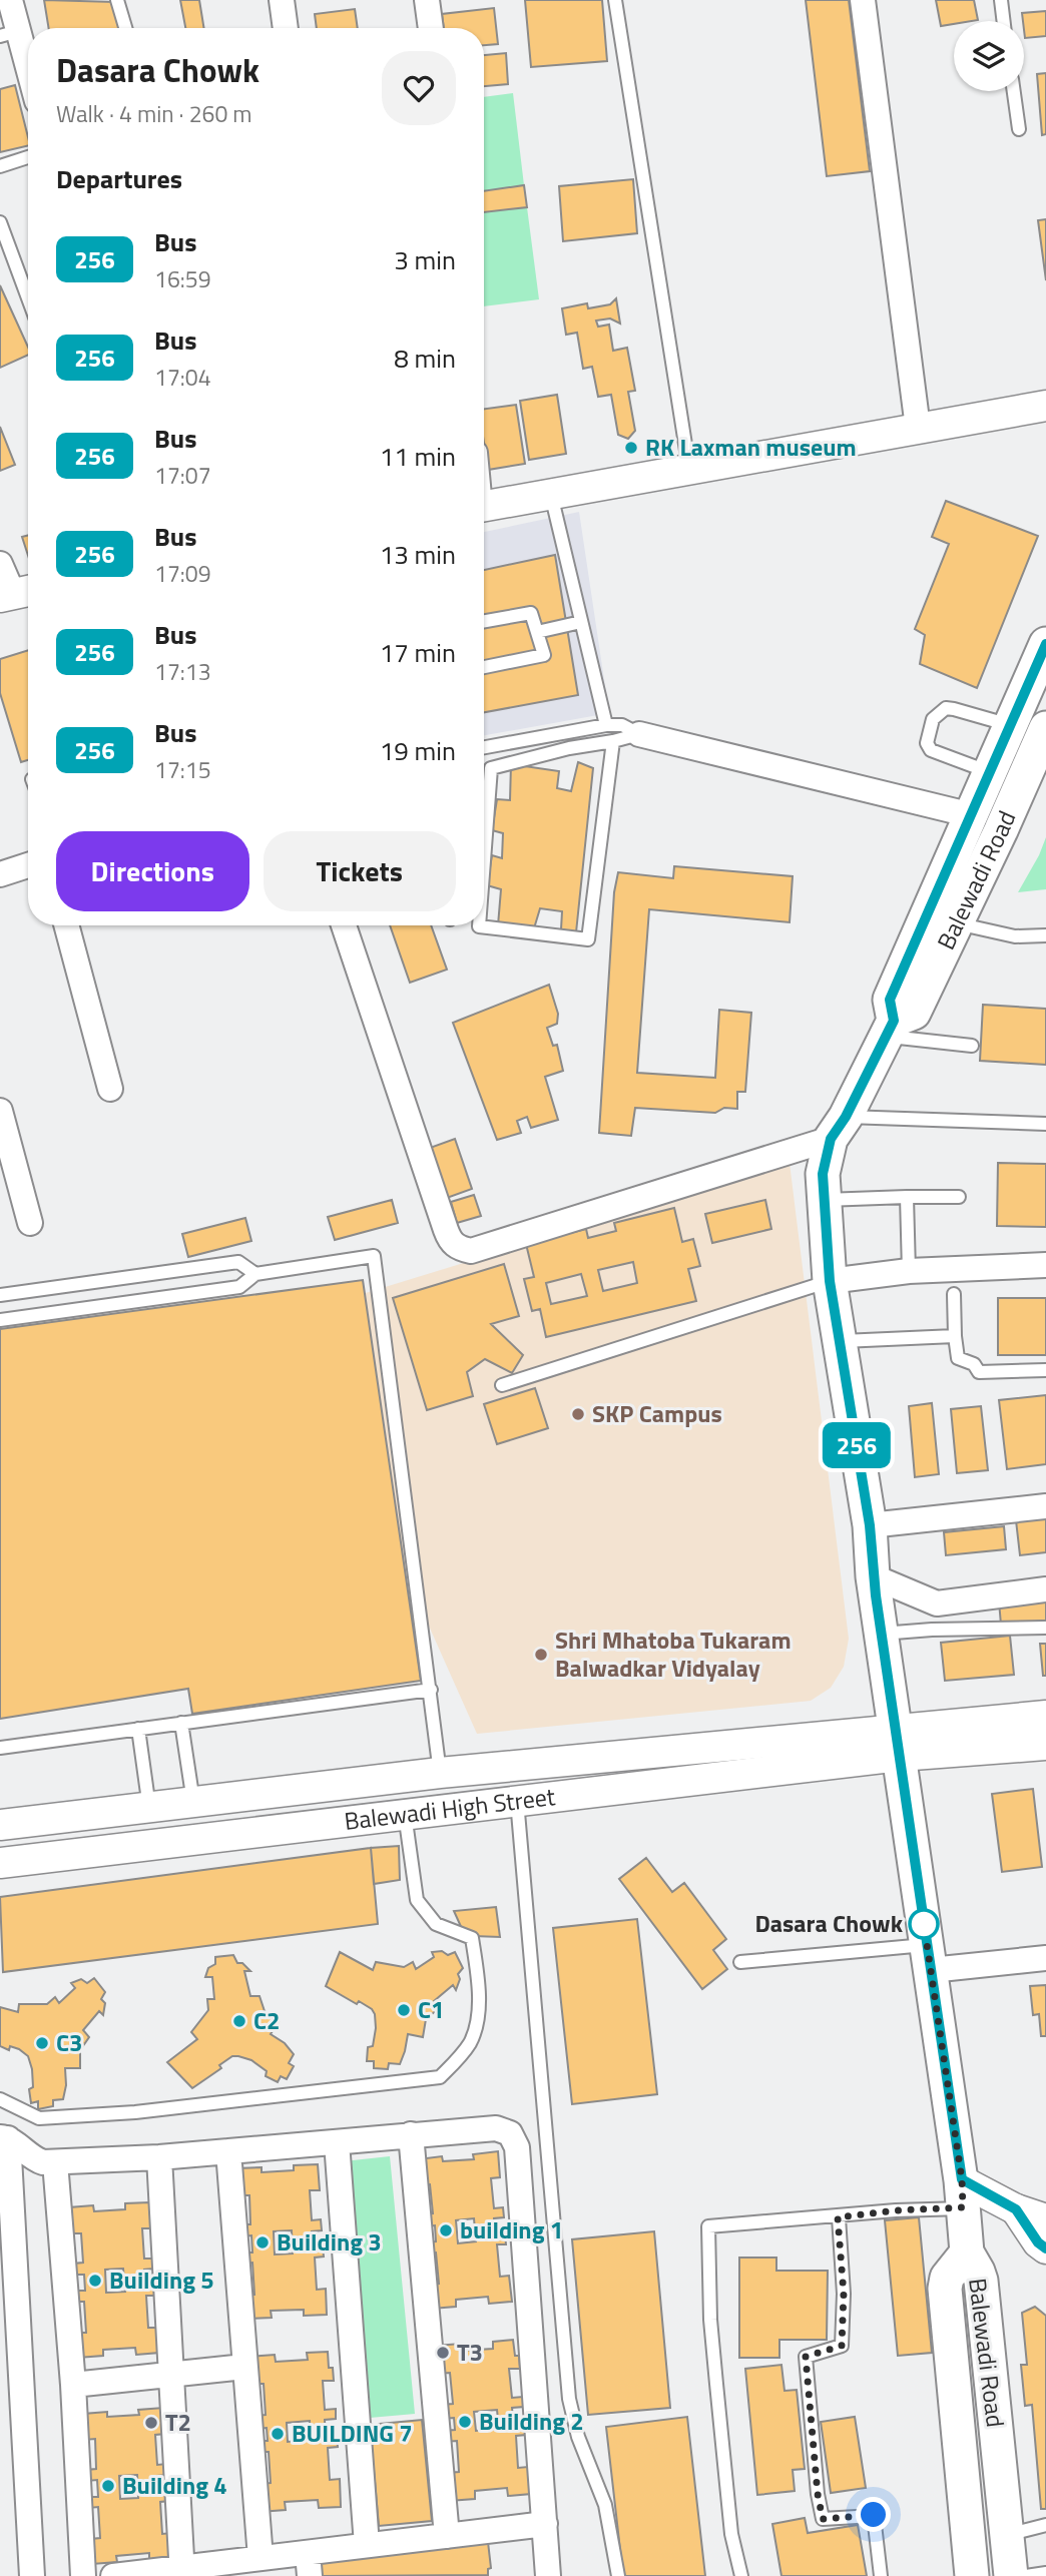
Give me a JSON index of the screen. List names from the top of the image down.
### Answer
{
  "streets": {
    "main road": ["Balewadi Road"],
    "street": ["Balewadi High Street"]
  },
  "crossings": [
    ["Balewadi Road", "Balewadi High Street"]
  ],
  "places": [
    "RK Laxman museum",
    "SKP Campus",
    "Shri Mhatoba Tukaram Balwadkar Vidyalay",
    "Dasara Chowk",
    "C1",
    "C2",
    "C3",
    "building 1",
    "Building 3",
    "Building 5",
    "T3",
    "Building 2",
    "T2",
    "BUILDING 7",
    "Building 4"
  ],
  "lines": ["bus line 256"],
  "page": {
    "on_map": "256",
    "heading": [
      ["Dasara Chowk", "Walk · 4 min · 260 m"],
      "Departures"
    ],
    "list": [
      {
        "mark": "256",
        "name": "Bus",
        "note": "16:59",
        "value": "3 min"
      },
      {
        "mark": "256",
        "name": "Bus",
        "note": "17:04",
        "value": "8 min"
      },
      {
        "mark": "256",
        "name": "Bus",
        "note": "17:07",
        "value": "11 min"
      },
      {
        "mark": "256",
        "name": "Bus",
        "note": "17:09",
        "value": "13 min"
      },
      {
        "mark": "256",
        "name": "Bus",
        "note": "17:13",
        "value": "17 min"
      },
      {
        "mark": "256",
        "name": "Bus",
        "note": "17:15",
        "value": "19 min"
      }
    ],
    "buttons": ["Directions", "Tickets"]
  }
}
